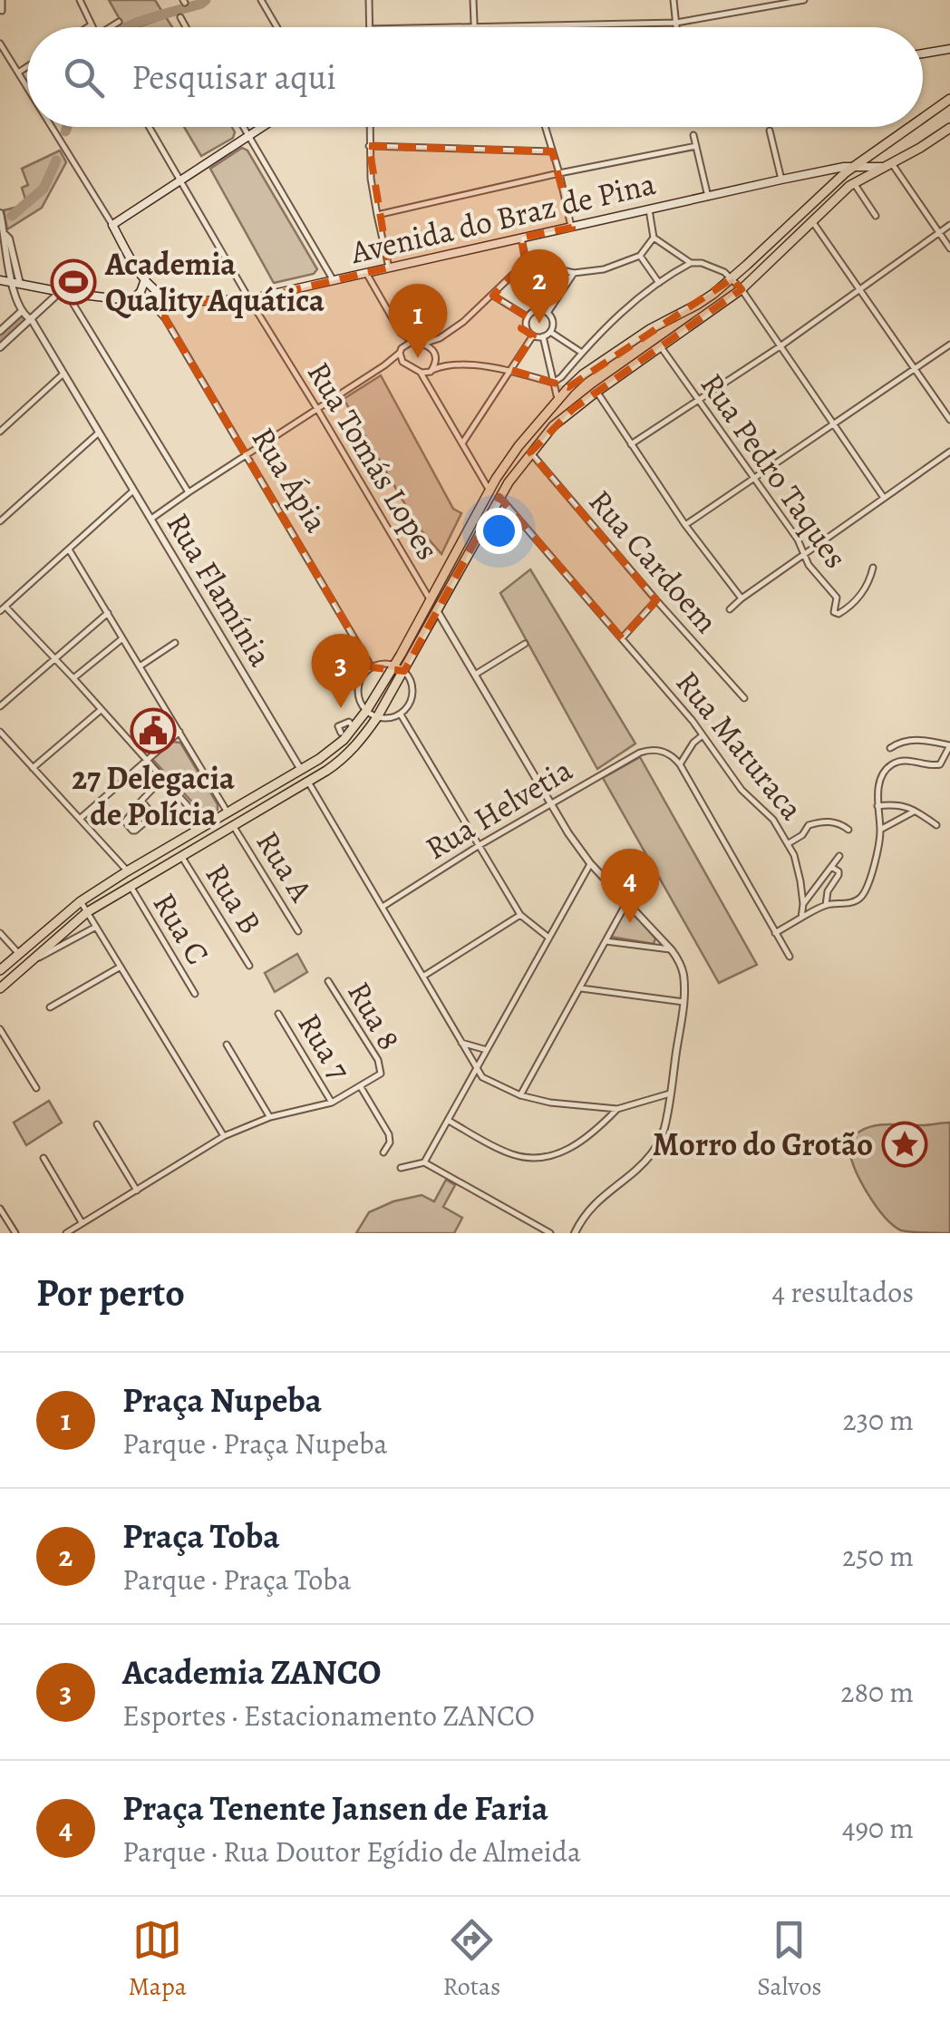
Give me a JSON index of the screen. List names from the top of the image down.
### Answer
{
  "streets": {
    "main road": ["Avenida do Braz de Pina"],
    "street": [
      "Rua Tomás Lopes",
      "Rua Pedro Taques",
      "Rua Ápia",
      "Rua Cardoem",
      "Rua Flamínia",
      "Rua Maturaca",
      "Rua Helvetia",
      "Rua A",
      "Rua B",
      "Rua C",
      "Rua 8",
      "Rua 7"
    ]
  },
  "crossings": [
    ["Avenida do Braz de Pina", "Rua Tomás Lopes"],
    ["Avenida do Braz de Pina", "Rua Ápia"],
    ["Rua Maturaca", "Rua Helvetia"]
  ],
  "places": {
    "sports": ["Academia Quality Aquática"],
    "public building": ["27 Delegacia de Polícia"],
    "place": ["Morro do Grotão"]
  },
  "page": {
    "search": "Pesquisar aqui",
    "pins": [
      "2",
      "1",
      "3",
      "4"
    ],
    "heading": ["Por perto", "4 resultados"],
    "list": [
      {
        "mark": "1",
        "name": "Praça Nupeba",
        "note": "Parque · Praça Nupeba",
        "value": "230 m"
      },
      {
        "mark": "2",
        "name": "Praça Toba",
        "note": "Parque · Praça Toba",
        "value": "250 m"
      },
      {
        "mark": "3",
        "name": "Academia ZANCO",
        "note": "Esportes · Estacionamento ZANCO",
        "value": "280 m"
      },
      {
        "mark": "4",
        "name": "Praça Tenente Jansen de Faria",
        "note": "Parque · Rua Doutor Egídio de Almeida",
        "value": "490 m"
      }
    ],
    "nav": ["Mapa", "Rotas", "Salvos"]
  }
}
